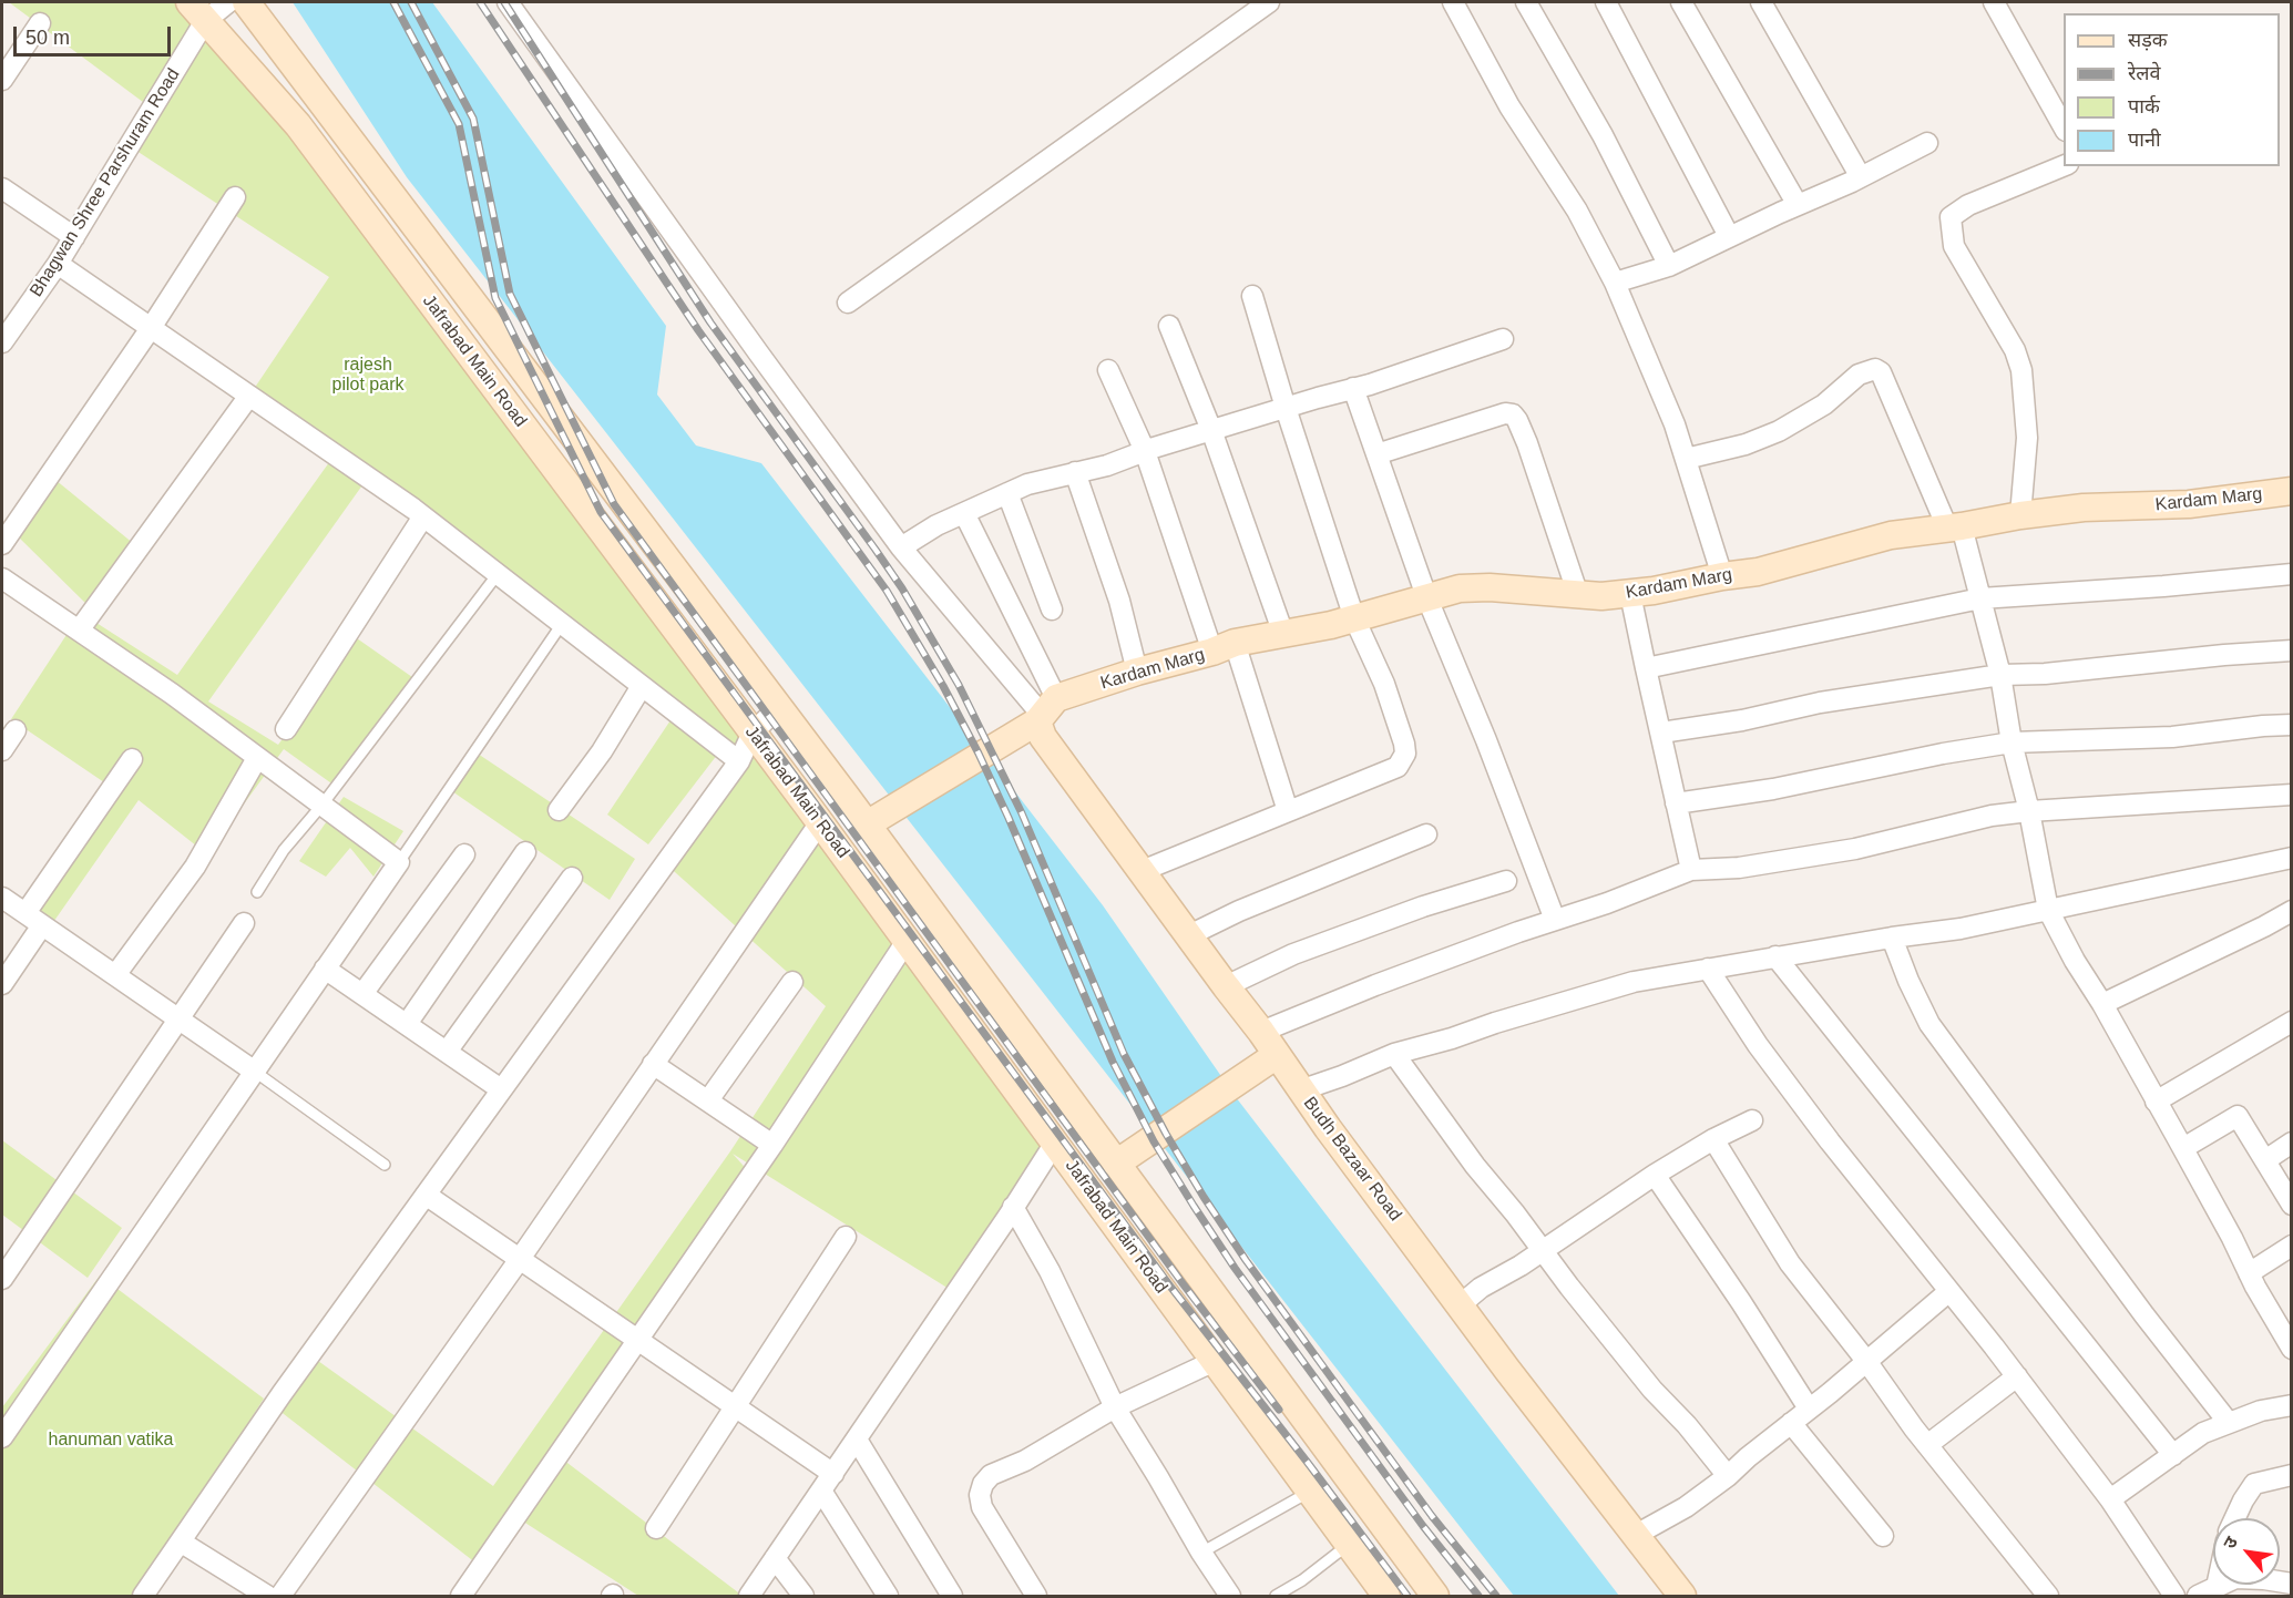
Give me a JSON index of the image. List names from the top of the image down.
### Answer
{
  "streets": {
    "main road": ["Jafrabad Main Road", "Kardam Marg", "Budh Bazaar Road"],
    "street": ["Bhagwan Shree Parshuram Road"]
  },
  "crossings": [
    ["Bhagwan Shree Parshuram Road", "Jafrabad Main Road"],
    ["Jafrabad Main Road", "Kardam Marg"],
    ["Kardam Marg", "Budh Bazaar Road"]
  ],
  "parks": ["rajesh pilot park", "hanuman vatika"],
  "legend": [
    "सड़क",
    "रेलवे",
    "पार्क",
    "पानी"
  ],
  "scale_bar": "50 m",
  "north": "top left"
}
